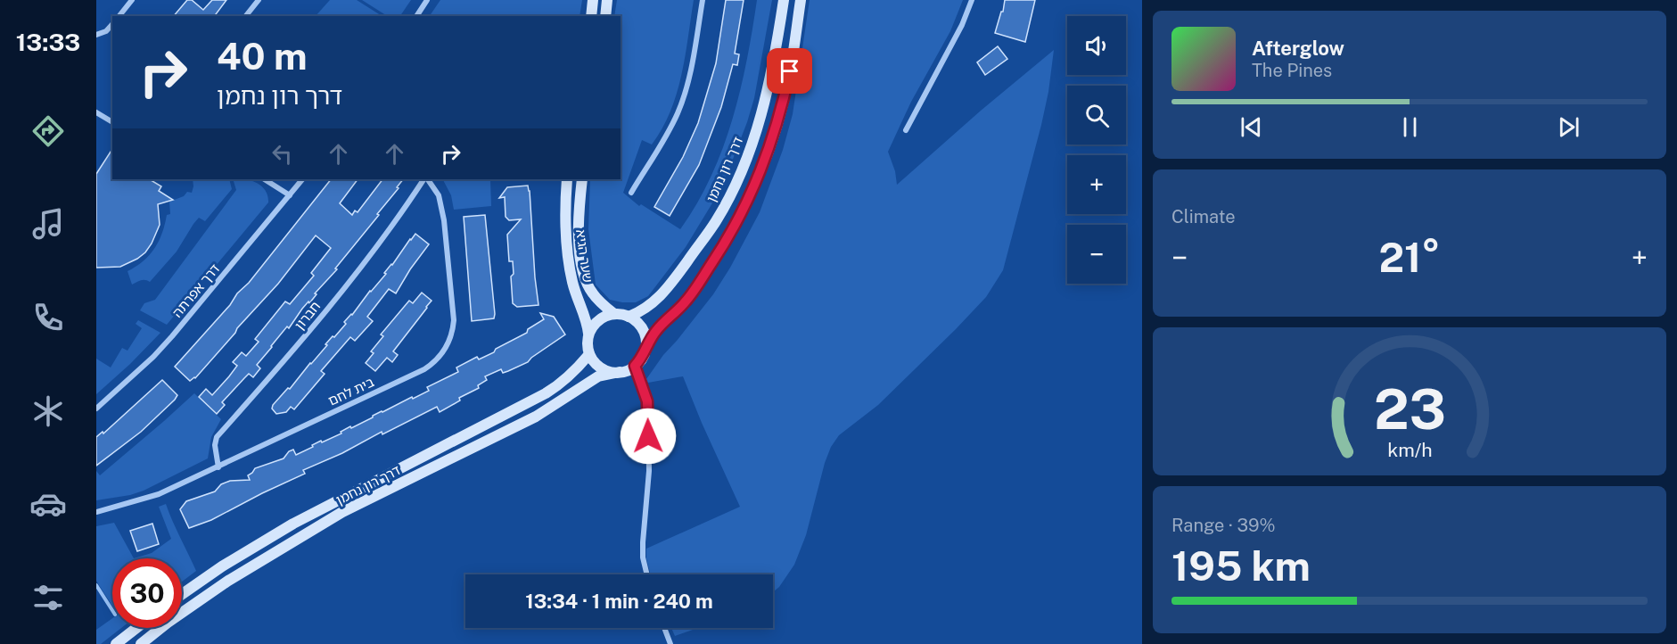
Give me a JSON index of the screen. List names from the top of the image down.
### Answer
{
  "streets": {
    "main road": ["דרך רון נחמן", "שער הגיא"],
    "street": ["דרך אפרתה", "חברון", "בית לחם"]
  },
  "crossings": [
    ["דרך רון נחמן", "שער הגיא"],
    ["חברון", "בית לחם"]
  ],
  "page": {
    "tabs": "13:33",
    "map_buttons": ["+", "−"],
    "turn": ["40 m", "דרך רון נחמן"],
    "song": ["Afterglow", "The Pines"],
    "tile": [
      "Climate",
      ["Range · 39%", "195 km"]
    ],
    "heat": ["−", "21°", "+"],
    "limit": "30",
    "trip": "13:34 · 1 min · 240 m",
    "gauge": ["23", "km/h"]
  }
}
